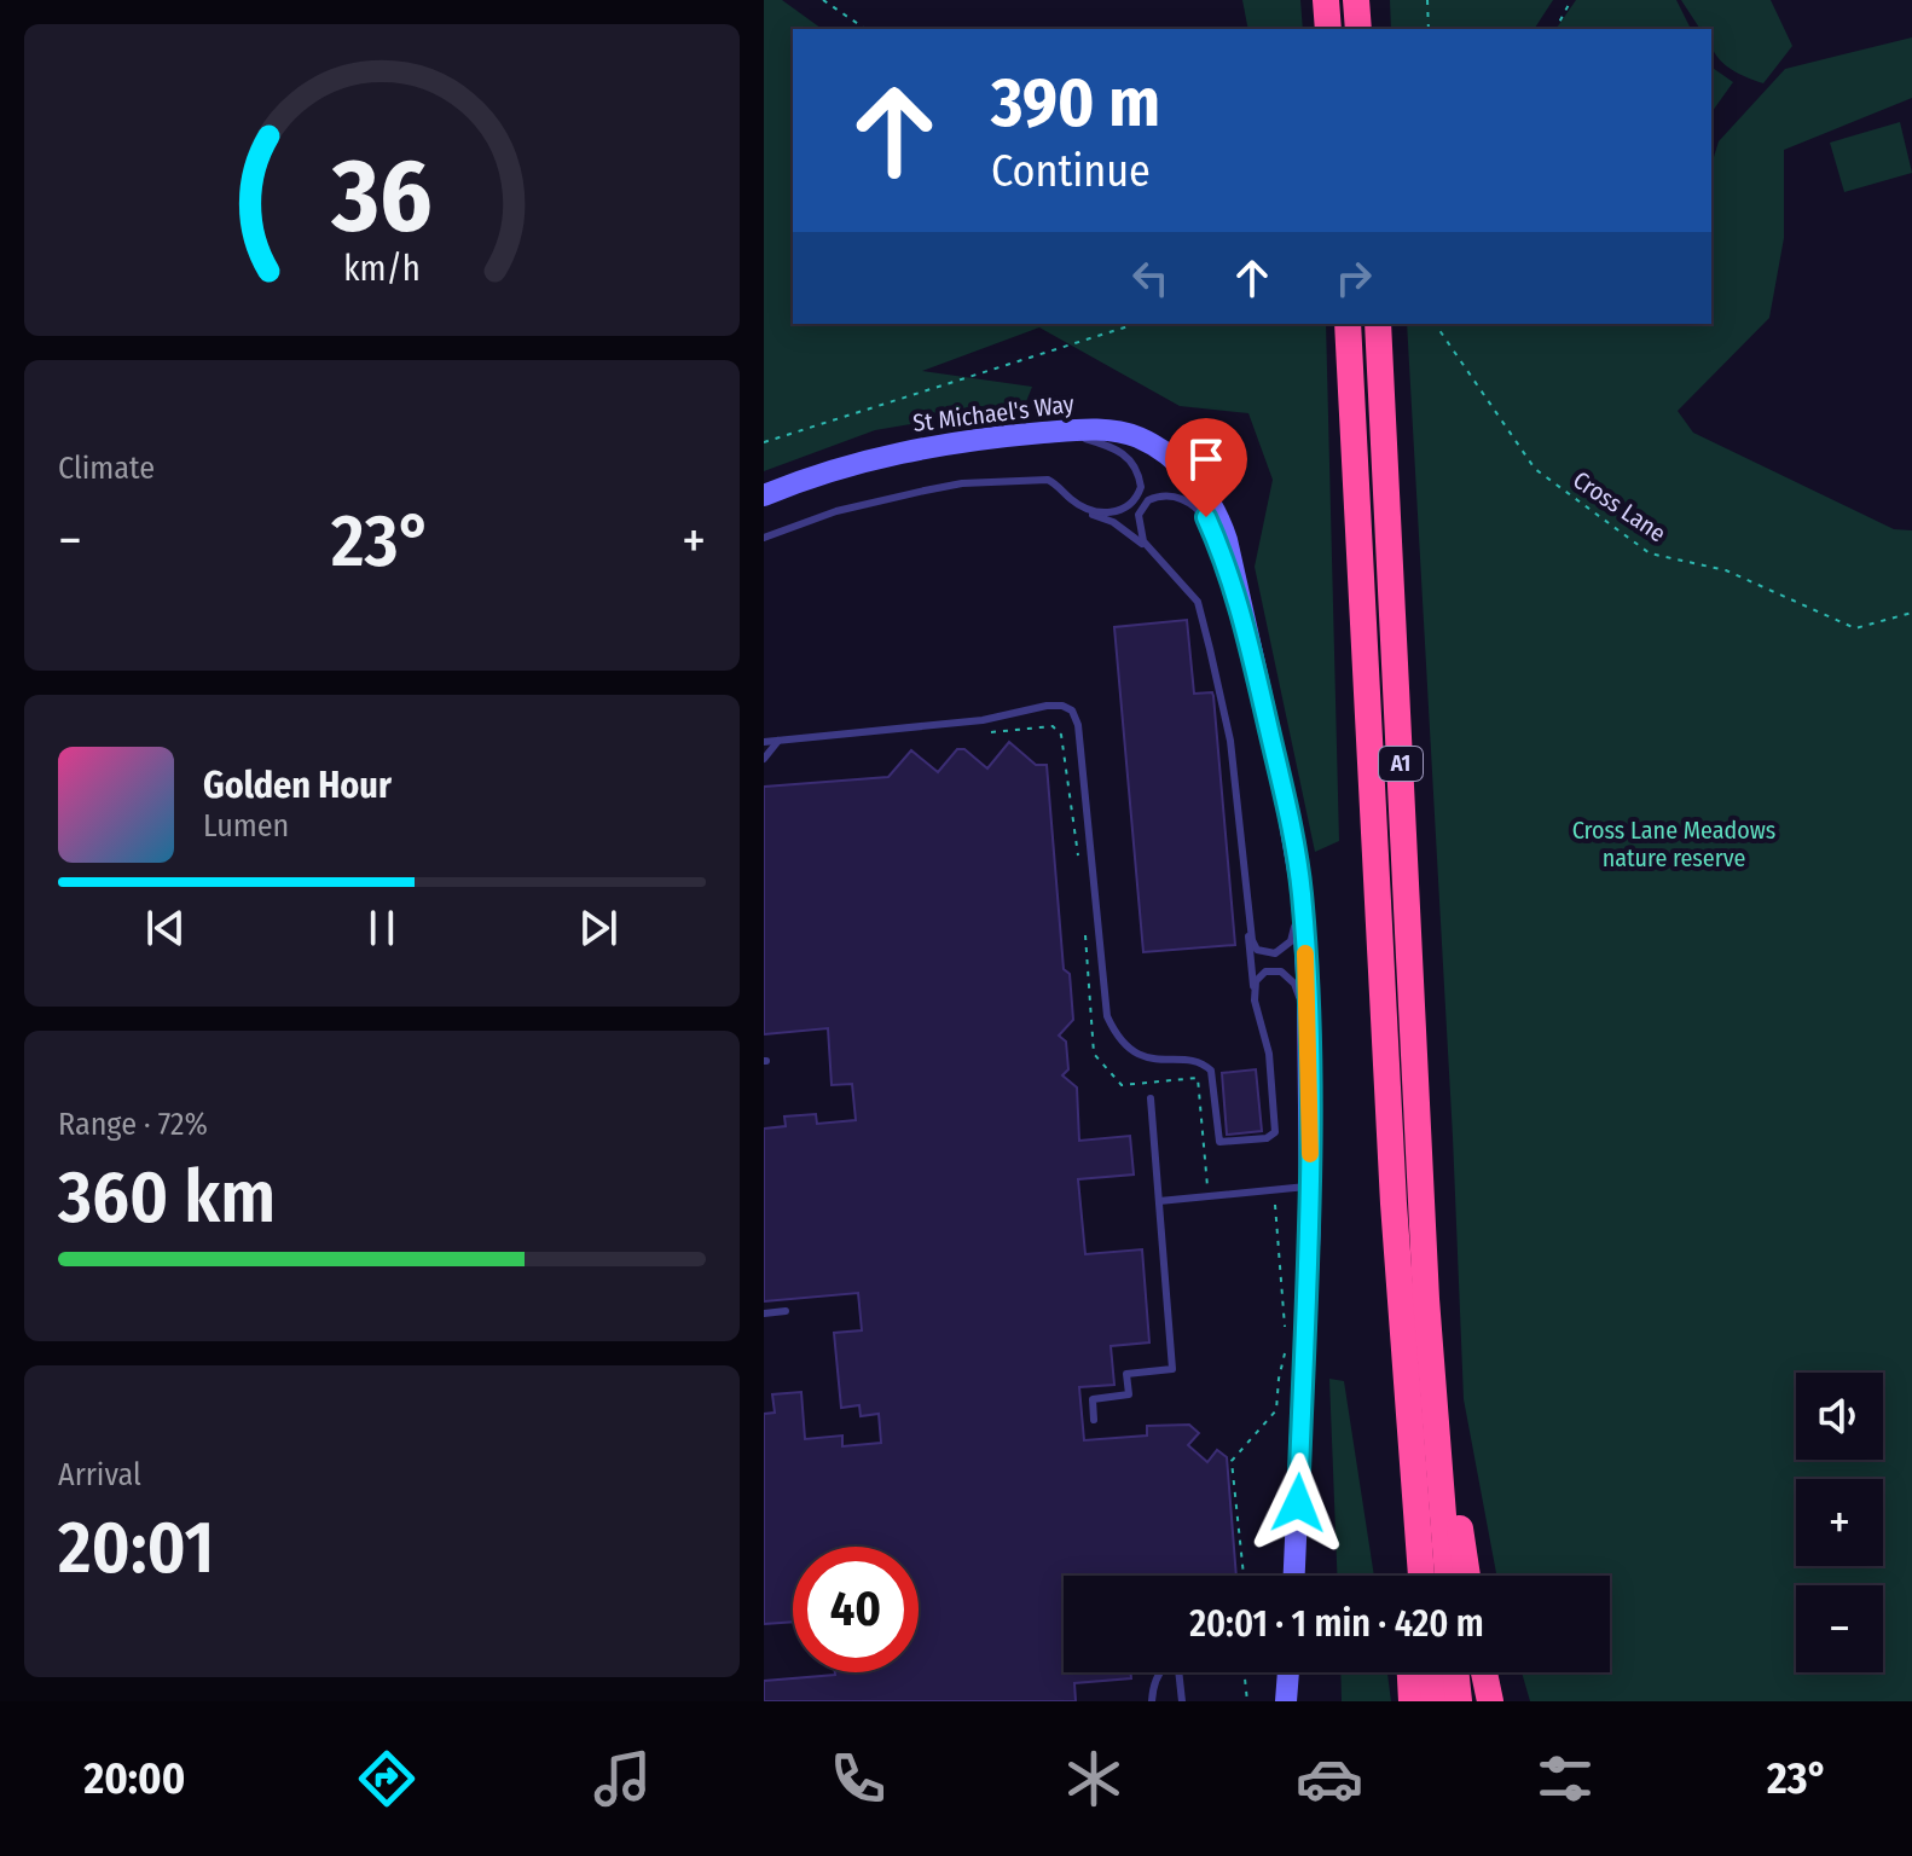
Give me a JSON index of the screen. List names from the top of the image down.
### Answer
{
  "streets": {
    "highway": ["A1"],
    "street": ["St Michael's Way"],
    "path": ["Cross Lane"]
  },
  "parks": ["Cross Lane Meadows nature reserve"],
  "page": {
    "turn": ["390 m", "Continue"],
    "tile": [
      "Climate",
      ["Range · 72%", "360 km"],
      ["Arrival", "20:01"]
    ],
    "heat": ["−", "23°", "+"],
    "song": ["Golden Hour", "Lumen"],
    "map_buttons": ["+", "−"],
    "limit": "40",
    "trip": "20:01 · 1 min · 420 m",
    "tabs": ["20:00", "23°"],
    "gauge": ["36", "km/h"]
  }
}
